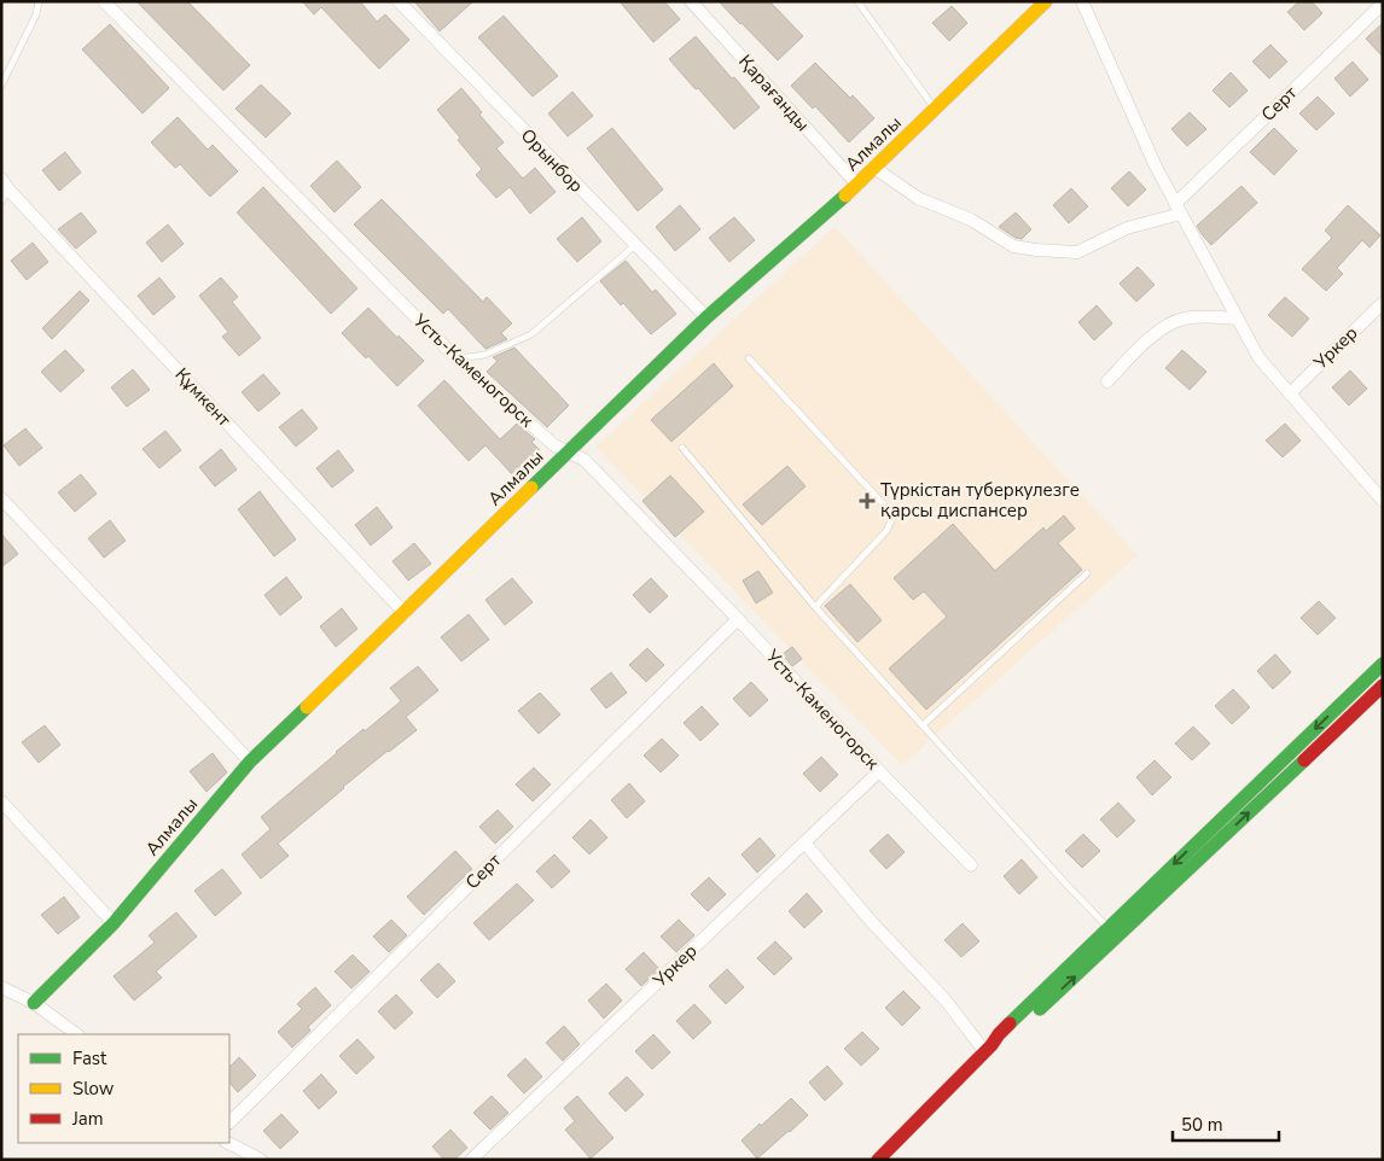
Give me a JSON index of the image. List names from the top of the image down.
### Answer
{
  "streets": {
    "street": [
      "Қарағанды",
      "Серт",
      "Алмалы",
      "Орынбор",
      "Уркер",
      "Усть-Каменогорск",
      "Құмкент"
    ]
  },
  "crossings": [
    ["Қарағанды", "Алмалы"],
    ["Серт", "Усть-Каменогорск"],
    ["Алмалы", "Орынбор"],
    ["Алмалы", "Усть-Каменогорск"],
    ["Алмалы", "Құмкент"],
    ["Уркер", "Усть-Каменогорск"]
  ],
  "places": {
    "health": ["Түркістан туберкулезге қарсы диспансер"]
  },
  "legend": ["Fast", "Slow", "Jam"],
  "scale_bar": "50 m"
}
